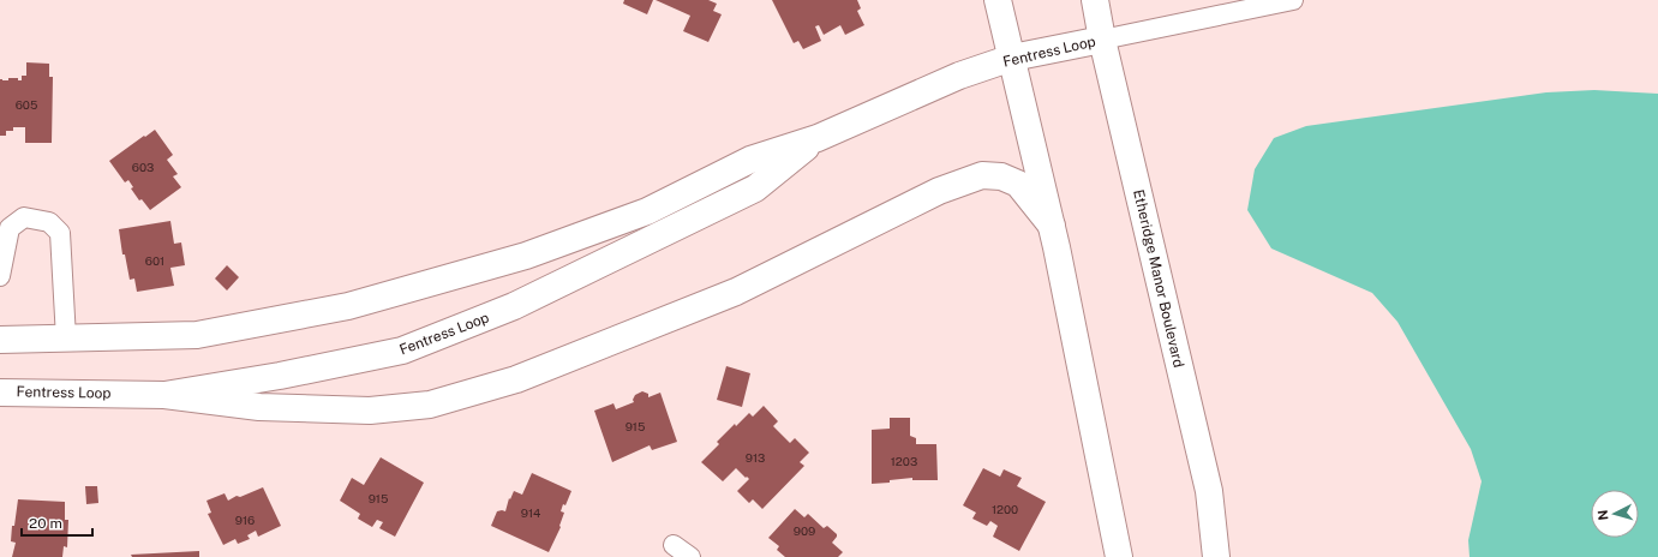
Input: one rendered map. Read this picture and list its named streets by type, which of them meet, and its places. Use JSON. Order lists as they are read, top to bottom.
{
  "streets": {
    "main road": ["Fentress Loop", "Etheridge Manor Boulevard"]
  },
  "crossings": [
    ["Fentress Loop", "Etheridge Manor Boulevard"]
  ],
  "house_numbers": [
    "605",
    "603",
    "601",
    "915",
    "913",
    "1203",
    "915",
    "1200",
    "914",
    "916",
    "909"
  ],
  "scale_bar": "20 m",
  "north": "left"
}
